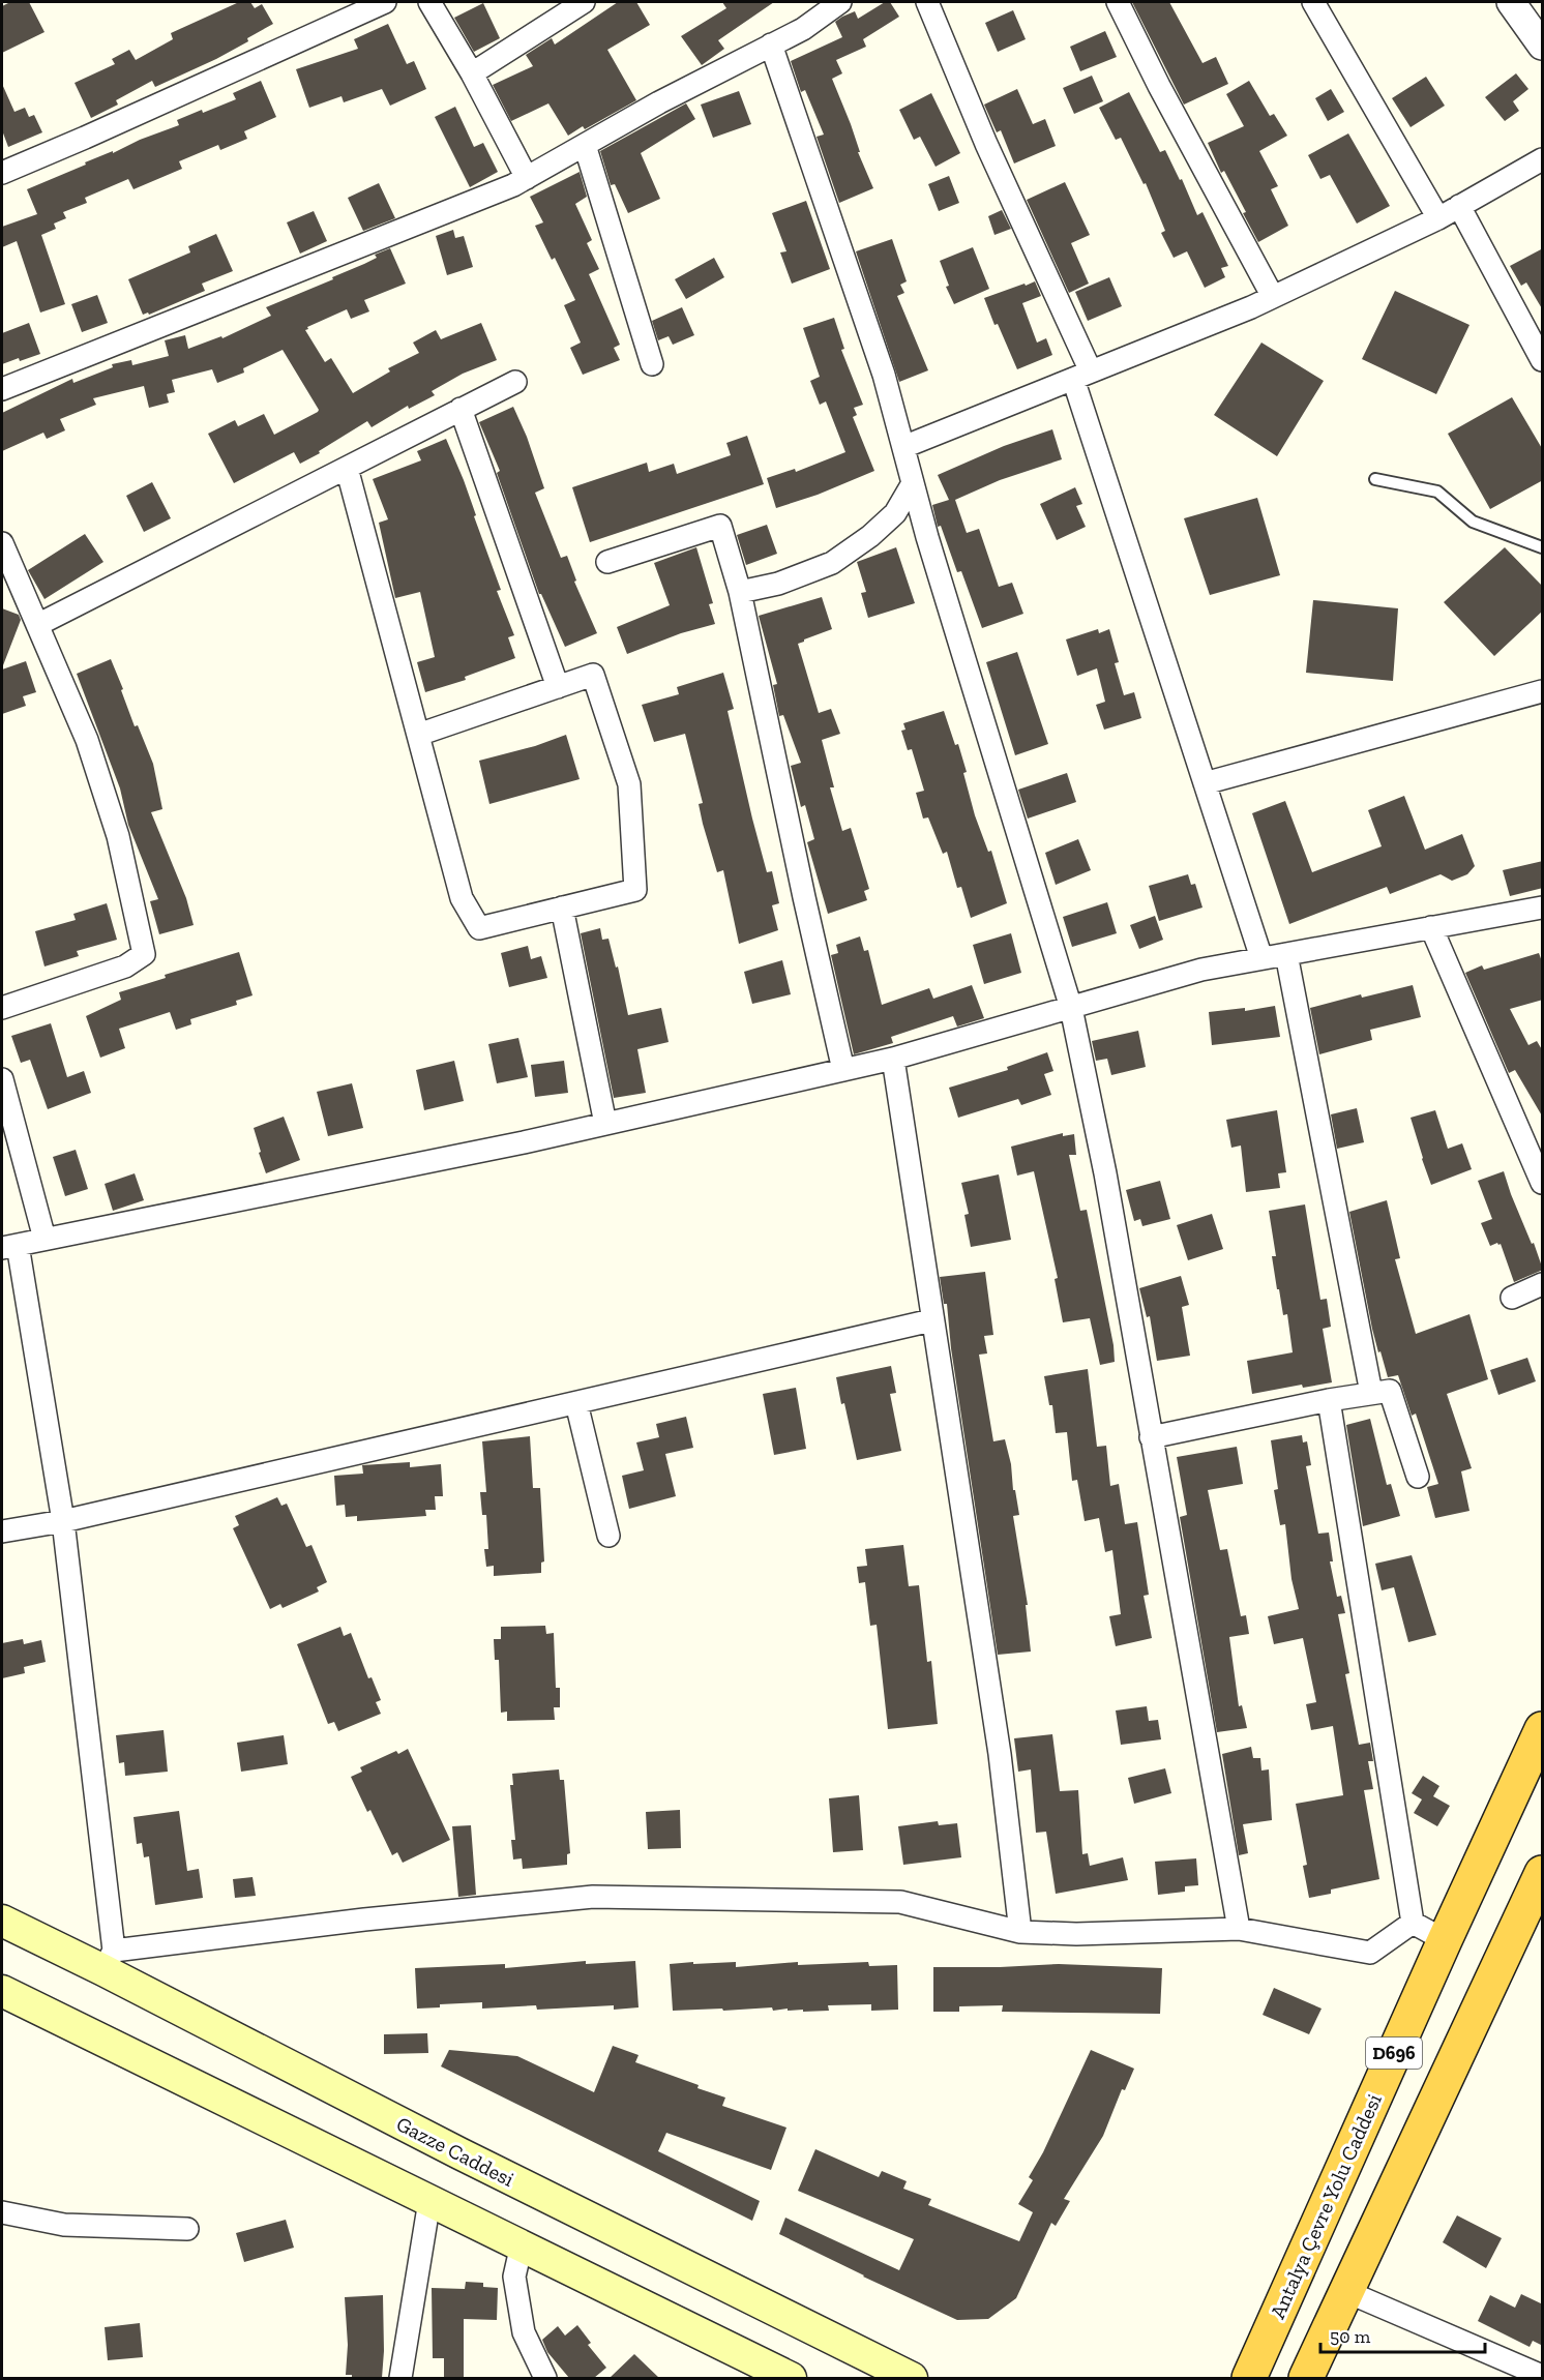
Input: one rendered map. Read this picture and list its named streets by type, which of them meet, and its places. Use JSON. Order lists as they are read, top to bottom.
{
  "streets": {
    "highway": ["D696", "Antalya Çevre Yolu Caddesi"],
    "main road": ["Gazze Caddesi"]
  },
  "scale_bar": "50 m"
}
